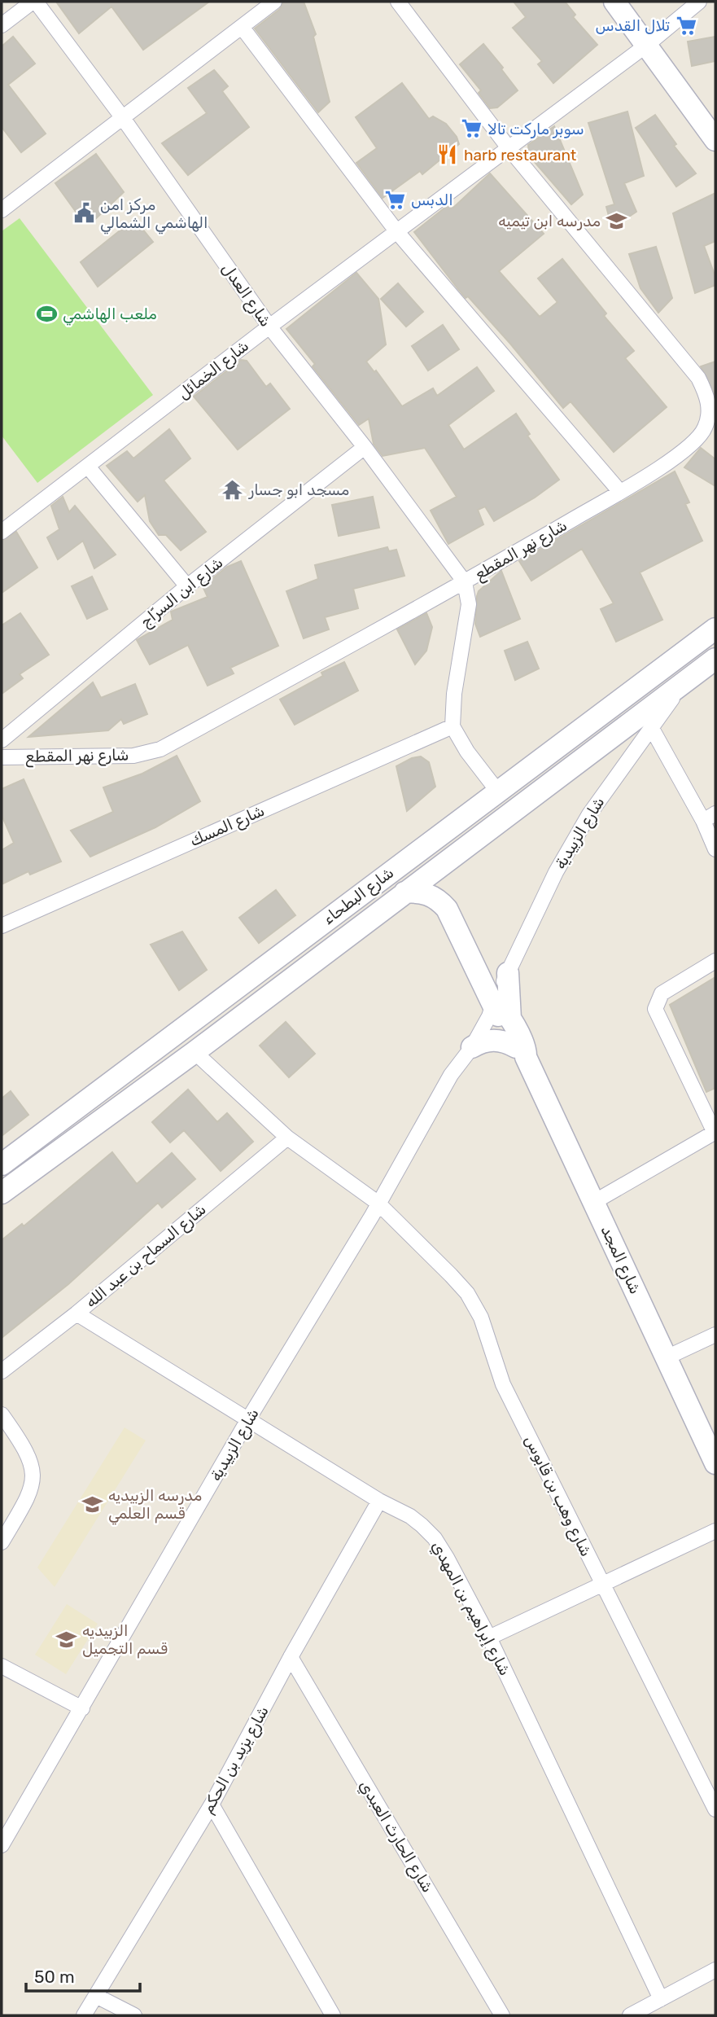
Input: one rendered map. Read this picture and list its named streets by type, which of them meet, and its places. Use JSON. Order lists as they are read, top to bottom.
{
  "streets": {
    "street": [
      "شارع العدل",
      "شارع الخمائل",
      "شارع نهر المقطع",
      "شارع ابن السرّاج",
      "شارع المسك",
      "شارع الزبيدية",
      "شارع البطحاء",
      "شارع السماح بن عبد الله",
      "شارع المجد",
      "شارع وهب بن قابوس",
      "شارع إبراهيم بن المهدي",
      "شارع يزيد بن الحكم",
      "شارع الحارث العبدي"
    ]
  },
  "crossings": [
    ["شارع العدل", "شارع الخمائل"],
    ["شارع العدل", "شارع نهر المقطع"],
    ["شارع العدل", "شارع ابن السرّاج"],
    ["شارع الخمائل", "شارع نهر المقطع"],
    ["شارع الزبيدية", "شارع البطحاء"],
    ["شارع الزبيدية", "شارع المجد"],
    ["شارع الزبيدية", "شارع وهب بن قابوس"],
    ["شارع الزبيدية", "شارع إبراهيم بن المهدي"],
    ["شارع البطحاء", "شارع المجد"],
    ["شارع البطحاء", "شارع وهب بن قابوس"],
    ["شارع السماح بن عبد الله", "شارع وهب بن قابوس"],
    ["شارع السماح بن عبد الله", "شارع إبراهيم بن المهدي"],
    ["شارع إبراهيم بن المهدي", "شارع يزيد بن الحكم"],
    ["شارع يزيد بن الحكم", "شارع الحارث العبدي"]
  ],
  "places": {
    "supermarket": ["تلال القدس", "سوبر ماركت تالا", "الدبس"],
    "restaurant": ["harb restaurant"],
    "public building": ["مركز امن الهاشمي الشمالي"],
    "school or university": ["مدرسه ابن تيميه", "مدرسه الزبيديه قسم العلمي", "الزبيديه قسم التجميل"],
    "sports": ["ملعب الهاشمي"],
    "temple": ["مسجد ابو جسار"]
  },
  "scale_bar": "50 m"
}
